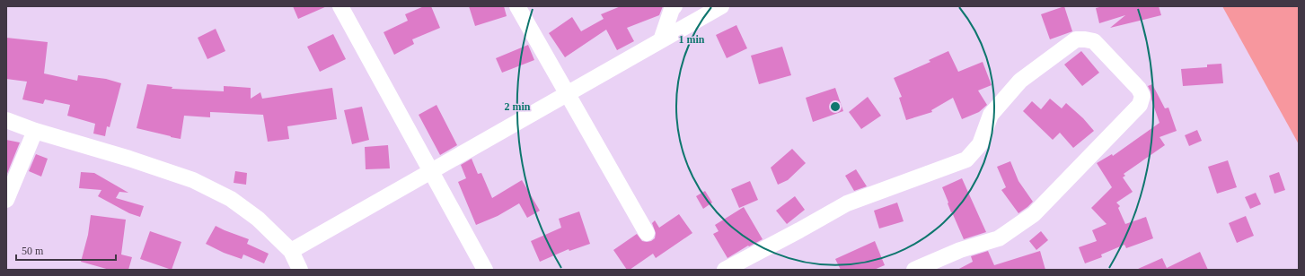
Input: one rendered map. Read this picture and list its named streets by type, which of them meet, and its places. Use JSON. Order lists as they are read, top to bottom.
{
  "scale_bar": "50 m",
  "rings": ["1 min", "2 min"]
}
